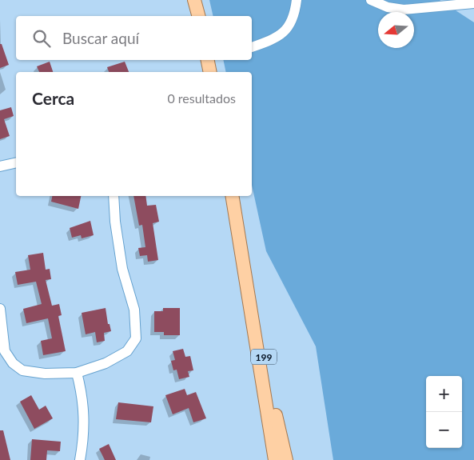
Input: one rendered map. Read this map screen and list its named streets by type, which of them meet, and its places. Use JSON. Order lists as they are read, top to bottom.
{
  "streets": {
    "main road": ["199"]
  },
  "north": "left",
  "page": {
    "search": "Buscar aquí",
    "heading": ["Cerca", "0 resultados"],
    "map_buttons": ["+", "−"]
  }
}
